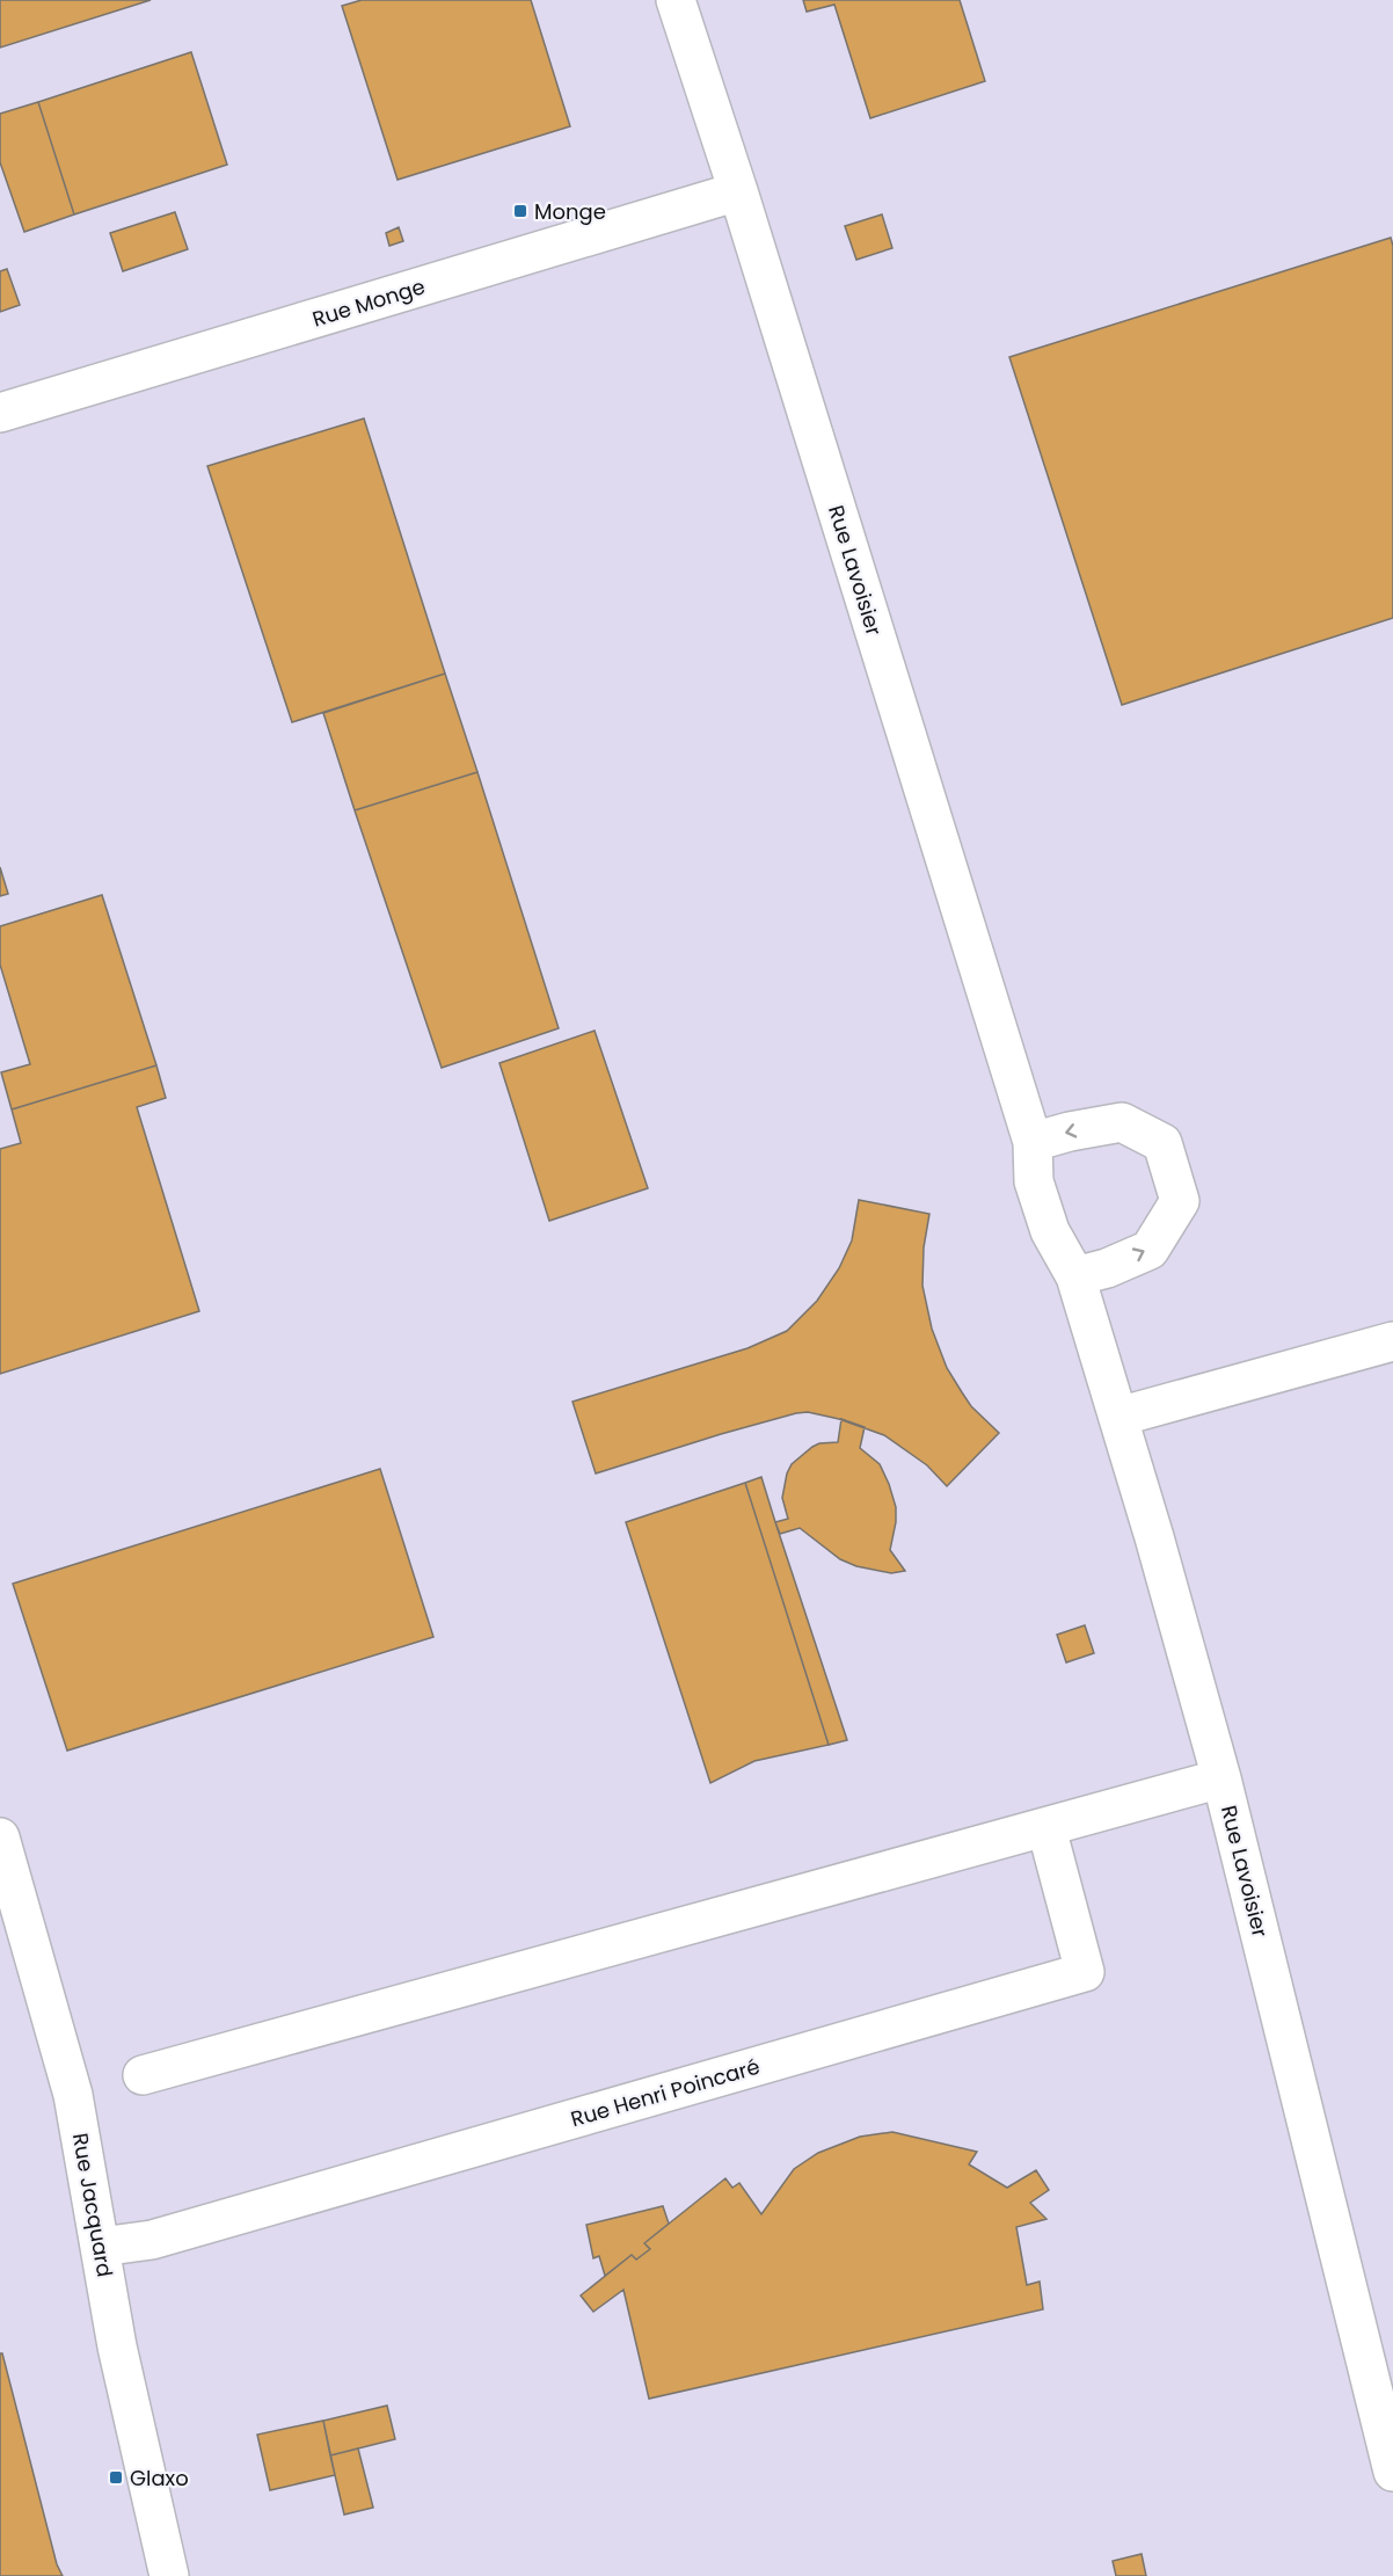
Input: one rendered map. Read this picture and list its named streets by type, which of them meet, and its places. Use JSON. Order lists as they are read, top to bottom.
{
  "streets": {
    "street": [
      "Rue Monge",
      "Rue Lavoisier",
      "Rue Henri Poincaré",
      "Rue Jacquard"
    ]
  },
  "crossings": [
    ["Rue Monge", "Rue Lavoisier"],
    ["Rue Henri Poincaré", "Rue Jacquard"]
  ],
  "places": {
    "transit": ["Monge", "Glaxo"]
  }
}
